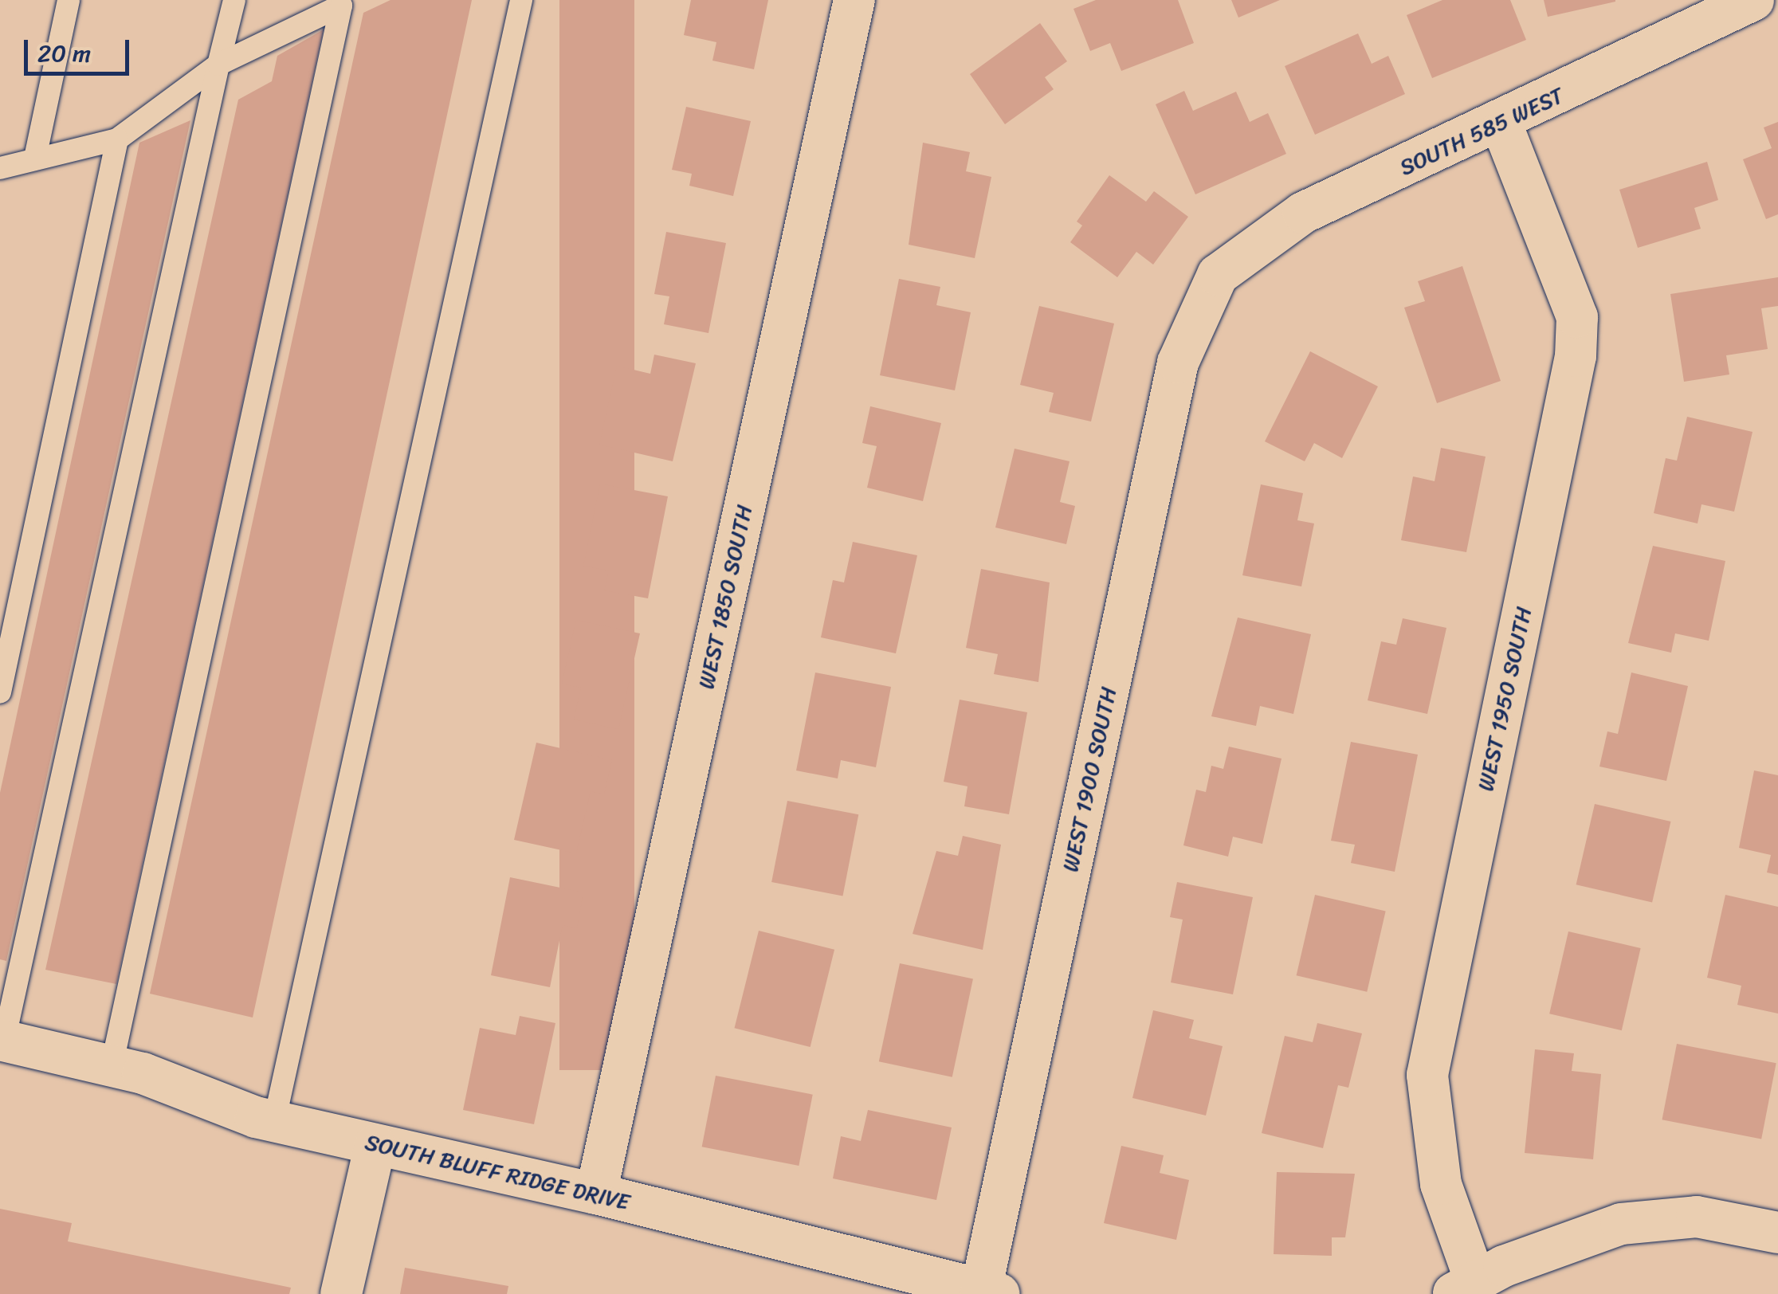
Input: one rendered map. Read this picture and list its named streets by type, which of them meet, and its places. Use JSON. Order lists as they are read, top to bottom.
{
  "streets": {
    "street": [
      "SOUTH 585 WEST",
      "WEST 1850 SOUTH",
      "WEST 1950 SOUTH",
      "WEST 1900 SOUTH",
      "SOUTH BLUFF RIDGE DRIVE"
    ]
  },
  "crossings": [
    ["SOUTH 585 WEST", "WEST 1950 SOUTH"],
    ["SOUTH 585 WEST", "WEST 1900 SOUTH"],
    ["WEST 1850 SOUTH", "SOUTH BLUFF RIDGE DRIVE"],
    ["WEST 1900 SOUTH", "SOUTH BLUFF RIDGE DRIVE"]
  ],
  "scale_bar": "20 m"
}
